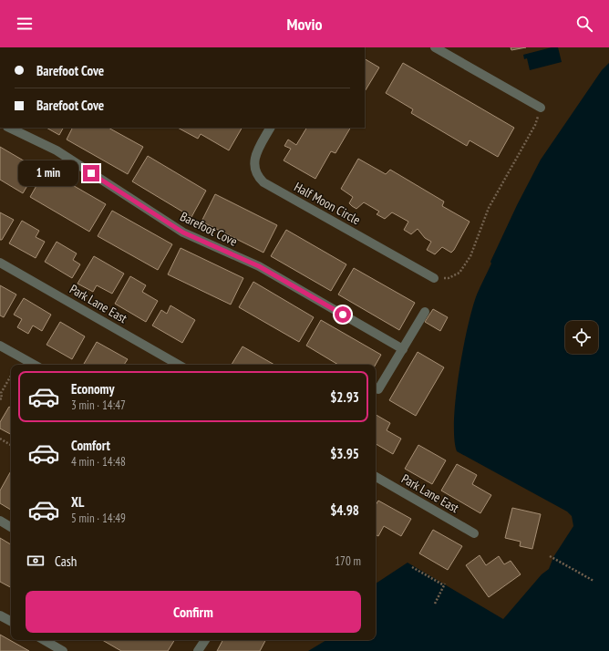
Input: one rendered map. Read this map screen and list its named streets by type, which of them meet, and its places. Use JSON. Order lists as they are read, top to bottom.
{
  "streets": {
    "street": ["Half Moon Circle", "Barefoot Cove", "Park Lane East"]
  },
  "page": {
    "header": "Movio",
    "banner": ["Barefoot Cove", "Barefoot Cove"],
    "bubble": "1 min",
    "list": [
      {
        "name": "Economy",
        "note": "3 min · 14:47",
        "value": "$2.93"
      },
      {
        "name": "Comfort",
        "note": "4 min · 14:48",
        "value": "$3.95"
      },
      {
        "name": "XL",
        "note": "5 min · 14:49",
        "value": "$4.98"
      }
    ],
    "pay": ["Cash", "170 m"],
    "buttons": "Confirm"
  }
}
